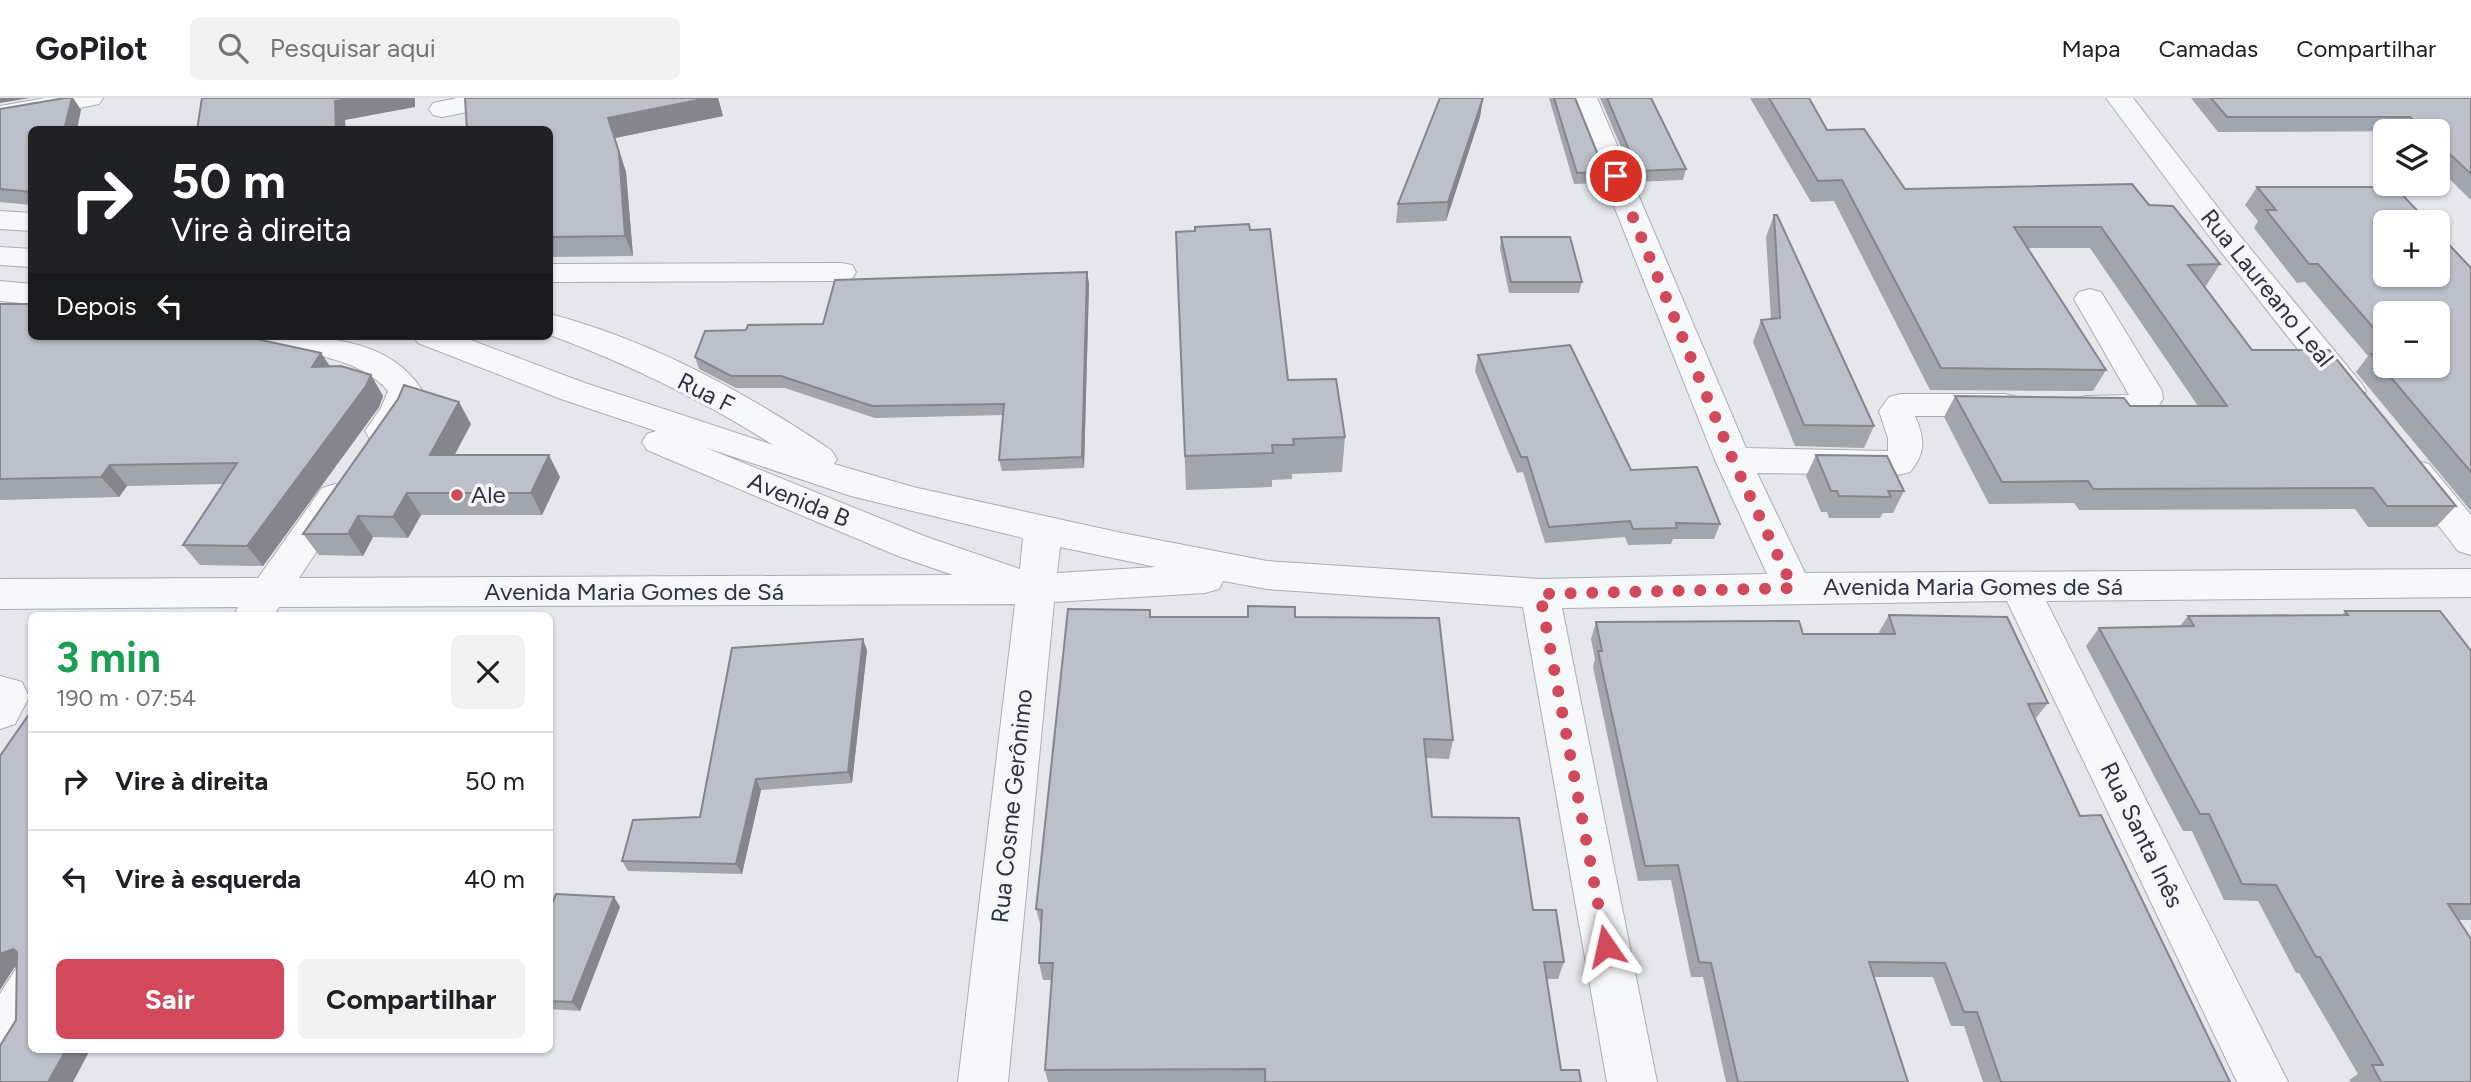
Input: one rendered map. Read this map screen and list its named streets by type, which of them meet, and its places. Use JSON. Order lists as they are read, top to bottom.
{
  "streets": {
    "street": [
      "Rua Laureano Leal",
      "Rua F",
      "Avenida B",
      "Avenida Maria Gomes de Sá",
      "Rua Cosme Gerônimo",
      "Rua Santa Inês"
    ]
  },
  "crossings": [
    ["Rua F", "Avenida B"],
    ["Avenida B", "Avenida Maria Gomes de Sá"],
    ["Avenida B", "Rua Cosme Gerônimo"],
    ["Avenida Maria Gomes de Sá", "Rua Cosme Gerônimo"],
    ["Avenida Maria Gomes de Sá", "Rua Santa Inês"]
  ],
  "places": ["Ale"],
  "page": {
    "header": "GoPilot",
    "search": "Pesquisar aqui",
    "nav": ["Mapa", "Camadas", "Compartilhar"],
    "map_buttons": ["+", "−"],
    "turn": ["50 m", "Vire à direita"],
    "then": "Depois",
    "heading": ["3 min", "190 m · 07:54"],
    "list": [
      {
        "name": "Vire à direita",
        "value": "50 m"
      },
      {
        "name": "Vire à esquerda",
        "value": "40 m"
      }
    ],
    "buttons": ["Sair", "Compartilhar"]
  }
}
